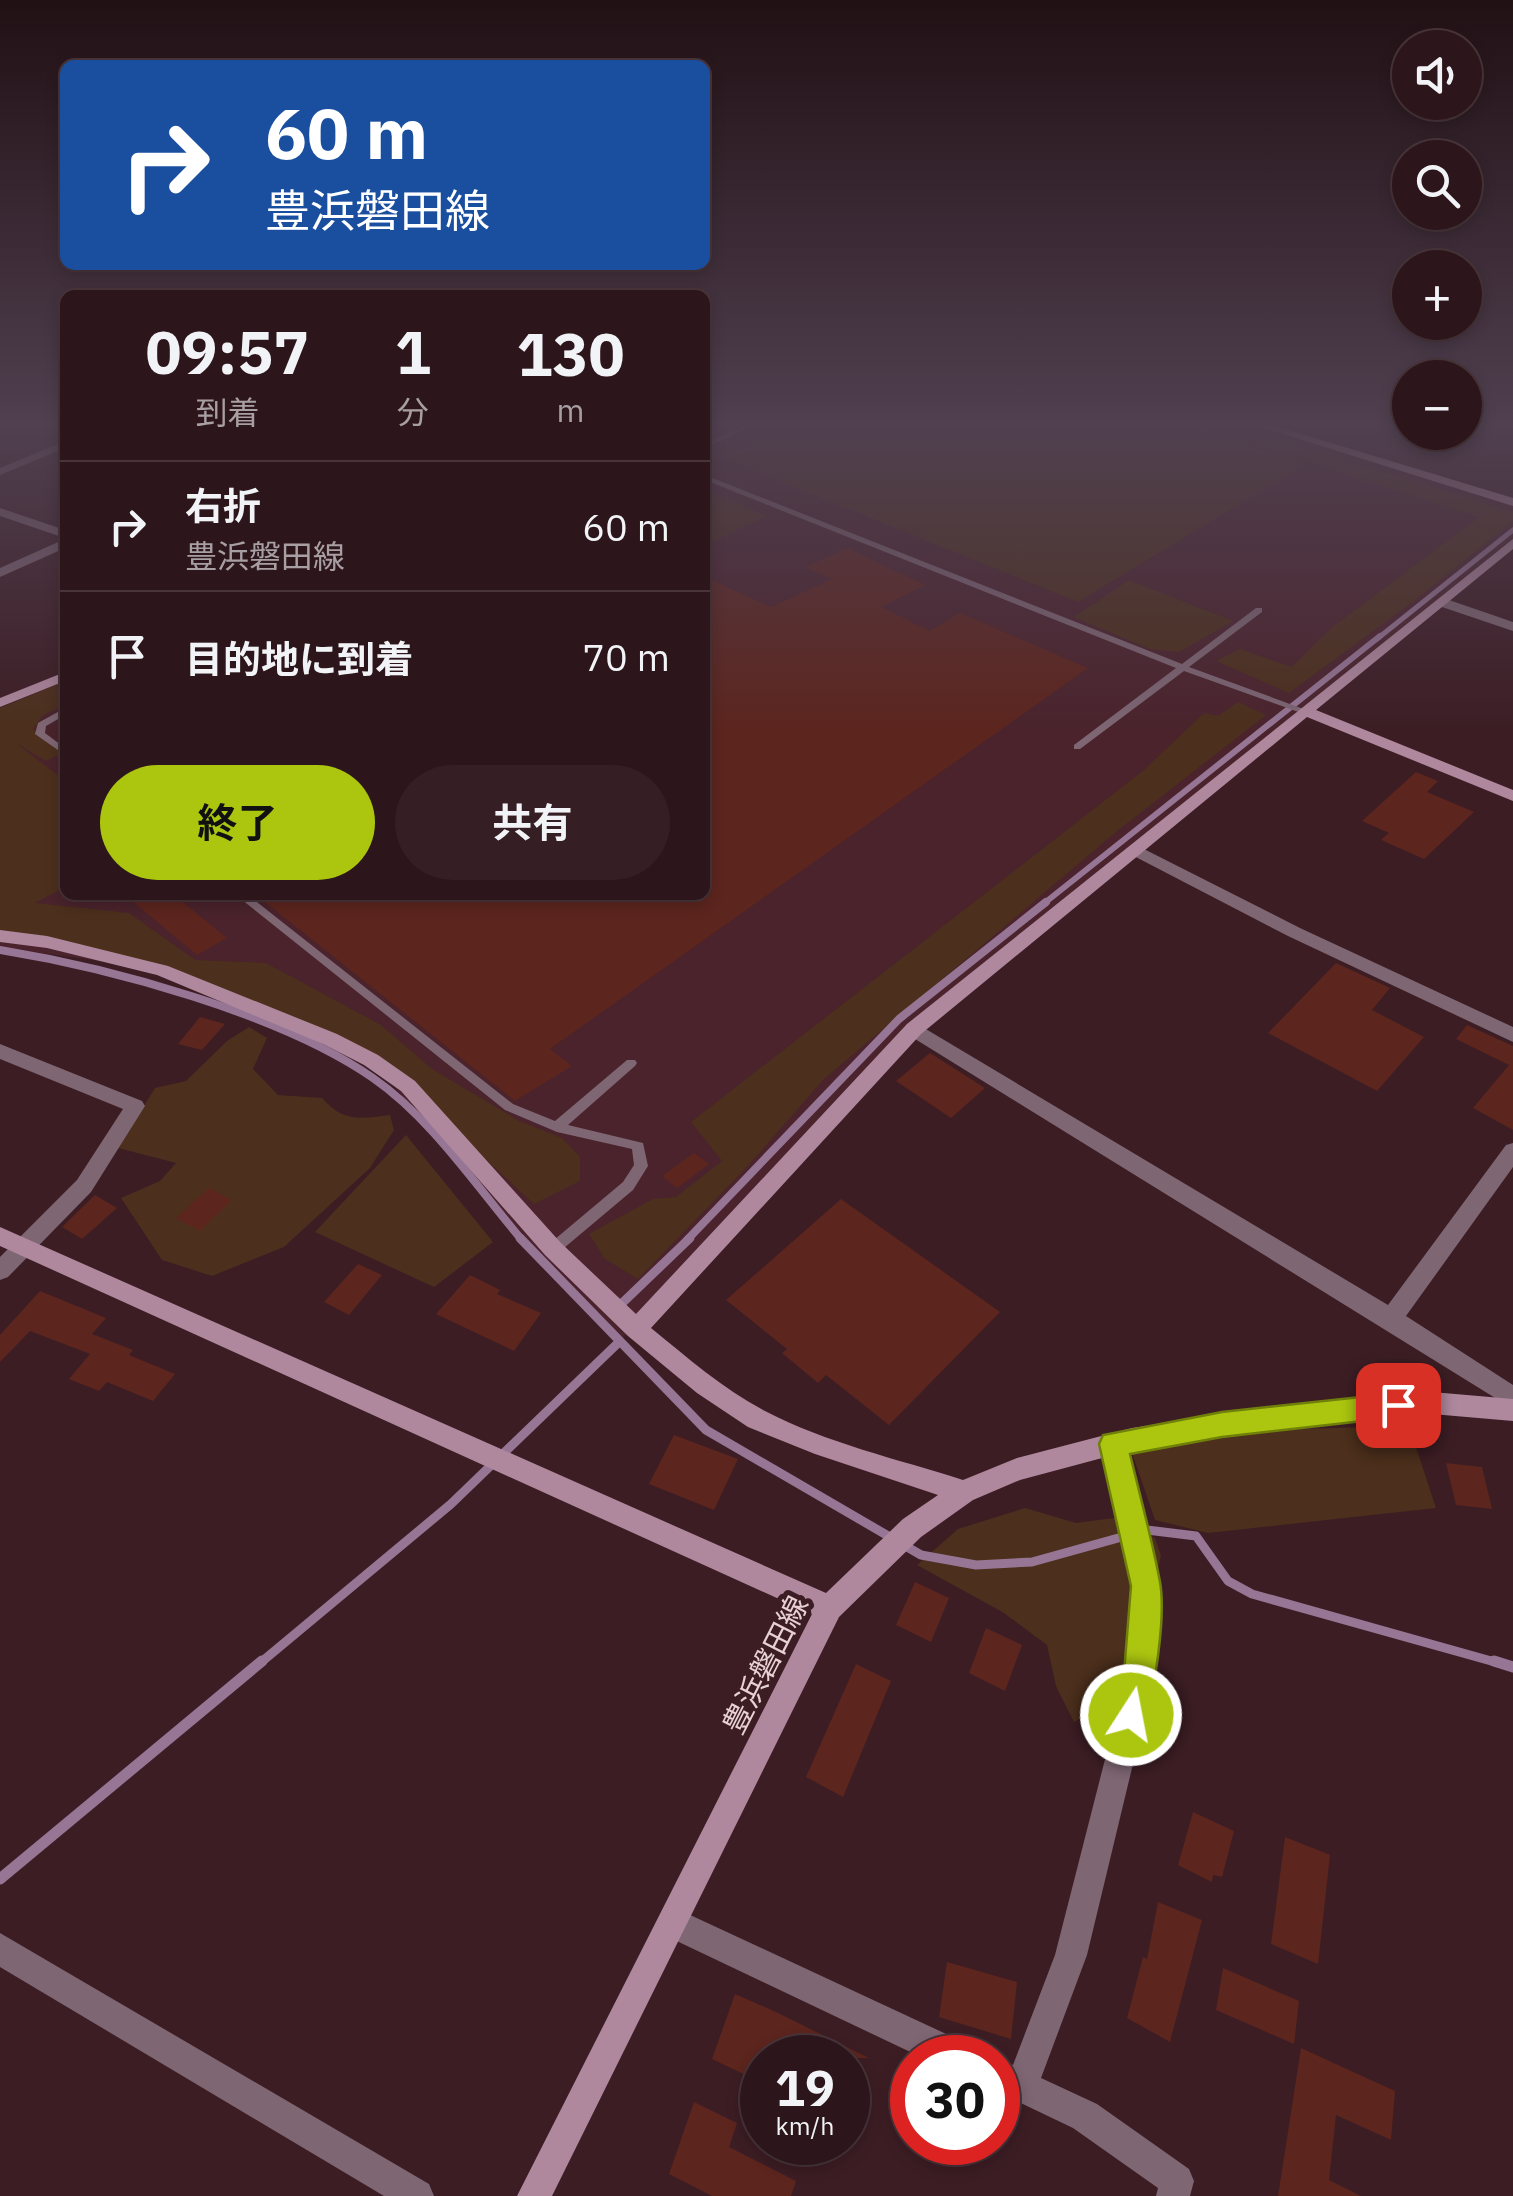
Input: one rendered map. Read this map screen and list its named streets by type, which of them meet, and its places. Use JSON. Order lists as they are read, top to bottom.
{
  "streets": {
    "street": ["豊浜磐田線"]
  },
  "page": {
    "map_buttons": ["+", "−"],
    "turn": ["60 m", "豊浜磐田線"],
    "eta": [
      "09:57",
      "到着",
      "1",
      "分",
      "130",
      "m"
    ],
    "list": [
      {
        "name": "右折",
        "note": "豊浜磐田線",
        "value": "60 m"
      },
      {
        "name": "目的地に到着",
        "value": "70 m"
      }
    ],
    "buttons": ["終了", "共有"],
    "speed": "19 km/h",
    "limit": "30"
  }
}
